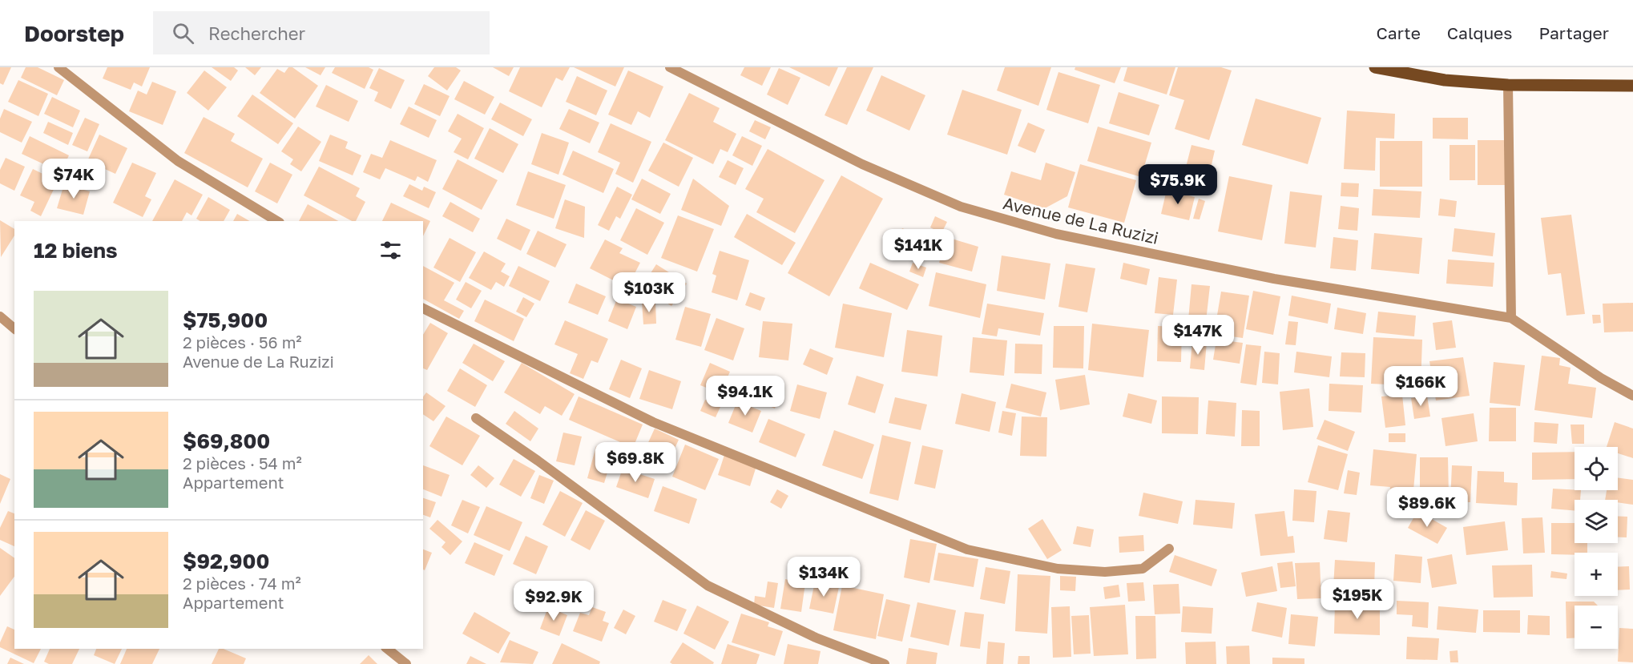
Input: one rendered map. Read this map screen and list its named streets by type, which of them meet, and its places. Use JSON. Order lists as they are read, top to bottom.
{
  "streets": {
    "street": ["Avenue de La Ruzizi"]
  },
  "page": {
    "header": "Doorstep",
    "search": "Rechercher",
    "nav": ["Carte", "Calques", "Partager"],
    "price": [
      "$74K",
      "$75.9K",
      "$141K",
      "$103K",
      "$147K",
      "$166K",
      "$94.1K",
      "$69.8K",
      "$89.6K",
      "$134K",
      "$195K",
      "$92.9K"
    ],
    "heading": "12 biens",
    "list": [
      {
        "name": "$75,900",
        "note": "2 pièces · 56 m² · Avenue de La Ruzizi"
      },
      {
        "name": "$69,800",
        "note": "2 pièces · 54 m² · Appartement"
      },
      {
        "name": "$92,900",
        "note": "2 pièces · 74 m² · Appartement"
      }
    ],
    "map_buttons": ["+", "−"]
  }
}
